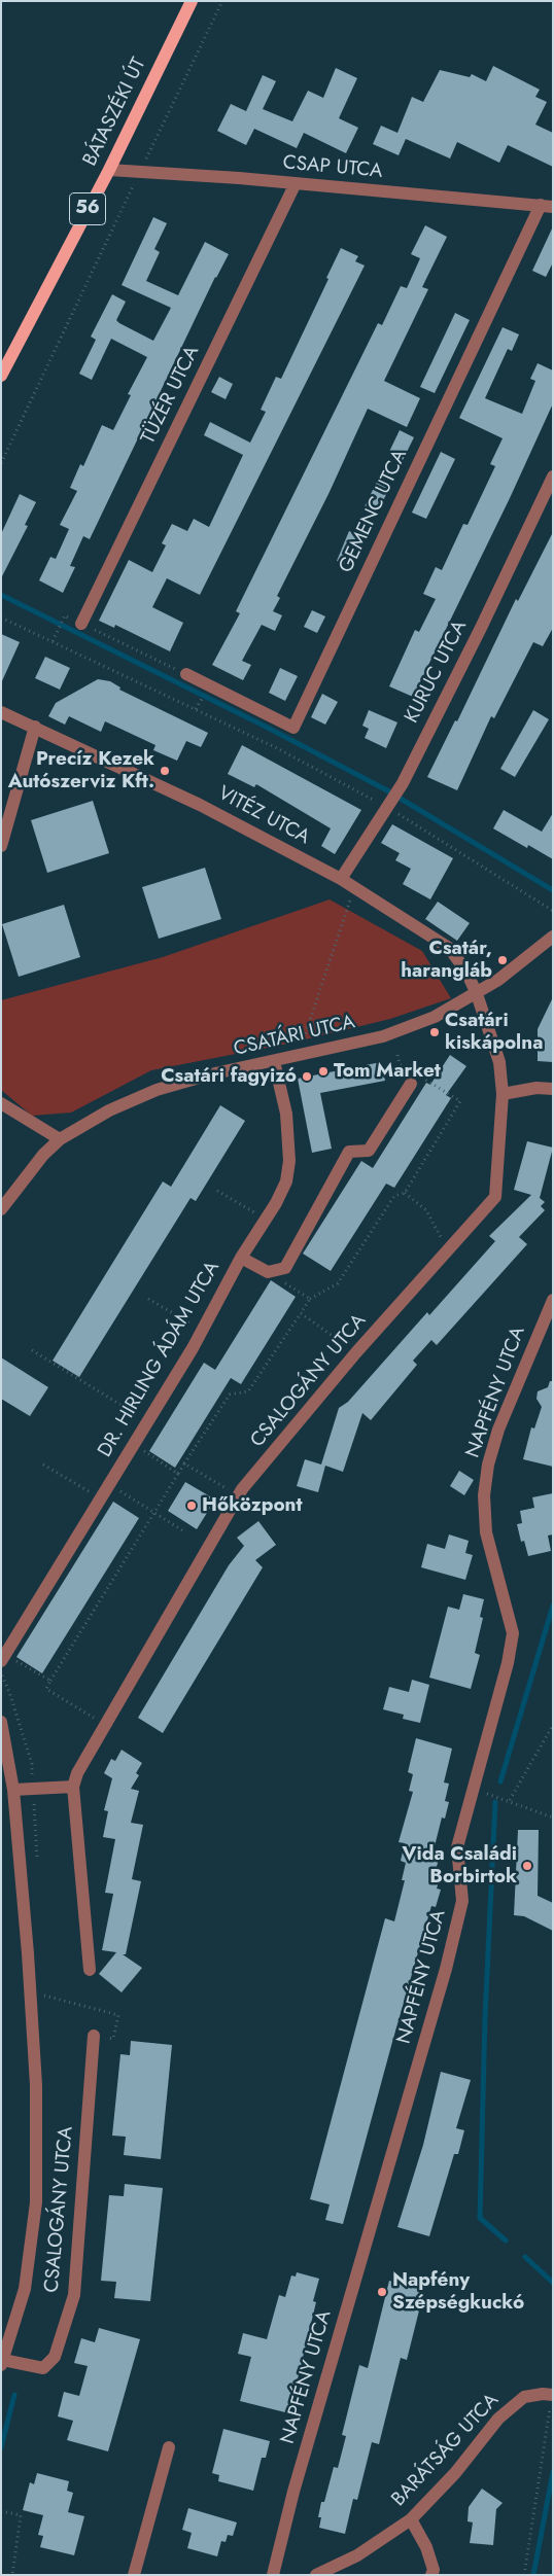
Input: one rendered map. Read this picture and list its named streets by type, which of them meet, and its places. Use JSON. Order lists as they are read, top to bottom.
{
  "streets": {
    "main road": ["BÁTASZÉKI ÚT", "56"],
    "street": [
      "CSAP UTCA",
      "TÜZÉR UTCA",
      "GEMENC UTCA",
      "KURUC UTCA",
      "VITÉZ UTCA",
      "CSATÁRI UTCA",
      "DR. HIRLING ÁDÁM UTCA",
      "CSALOGÁNY UTCA",
      "NAPFÉNY UTCA",
      "BARÁTSÁG UTCA"
    ]
  },
  "crossings": [
    ["BÁTASZÉKI ÚT", "CSAP UTCA"],
    ["CSAP UTCA", "TÜZÉR UTCA"],
    ["CSAP UTCA", "GEMENC UTCA"],
    ["KURUC UTCA", "VITÉZ UTCA"],
    ["VITÉZ UTCA", "CSATÁRI UTCA"],
    ["VITÉZ UTCA", "CSALOGÁNY UTCA"],
    ["CSATÁRI UTCA", "DR. HIRLING ÁDÁM UTCA"],
    ["CSATÁRI UTCA", "CSALOGÁNY UTCA"]
  ],
  "places": [
    "Precíz Kezek Autószerviz Kft.",
    "Csatár, harangláb",
    "Csatári kiskápolna",
    "Tom Market",
    "Csatári fagyizó",
    "Hőközpont",
    "Vida Családi Borbirtok",
    "Napfény Szépségkuckó"
  ]
}
